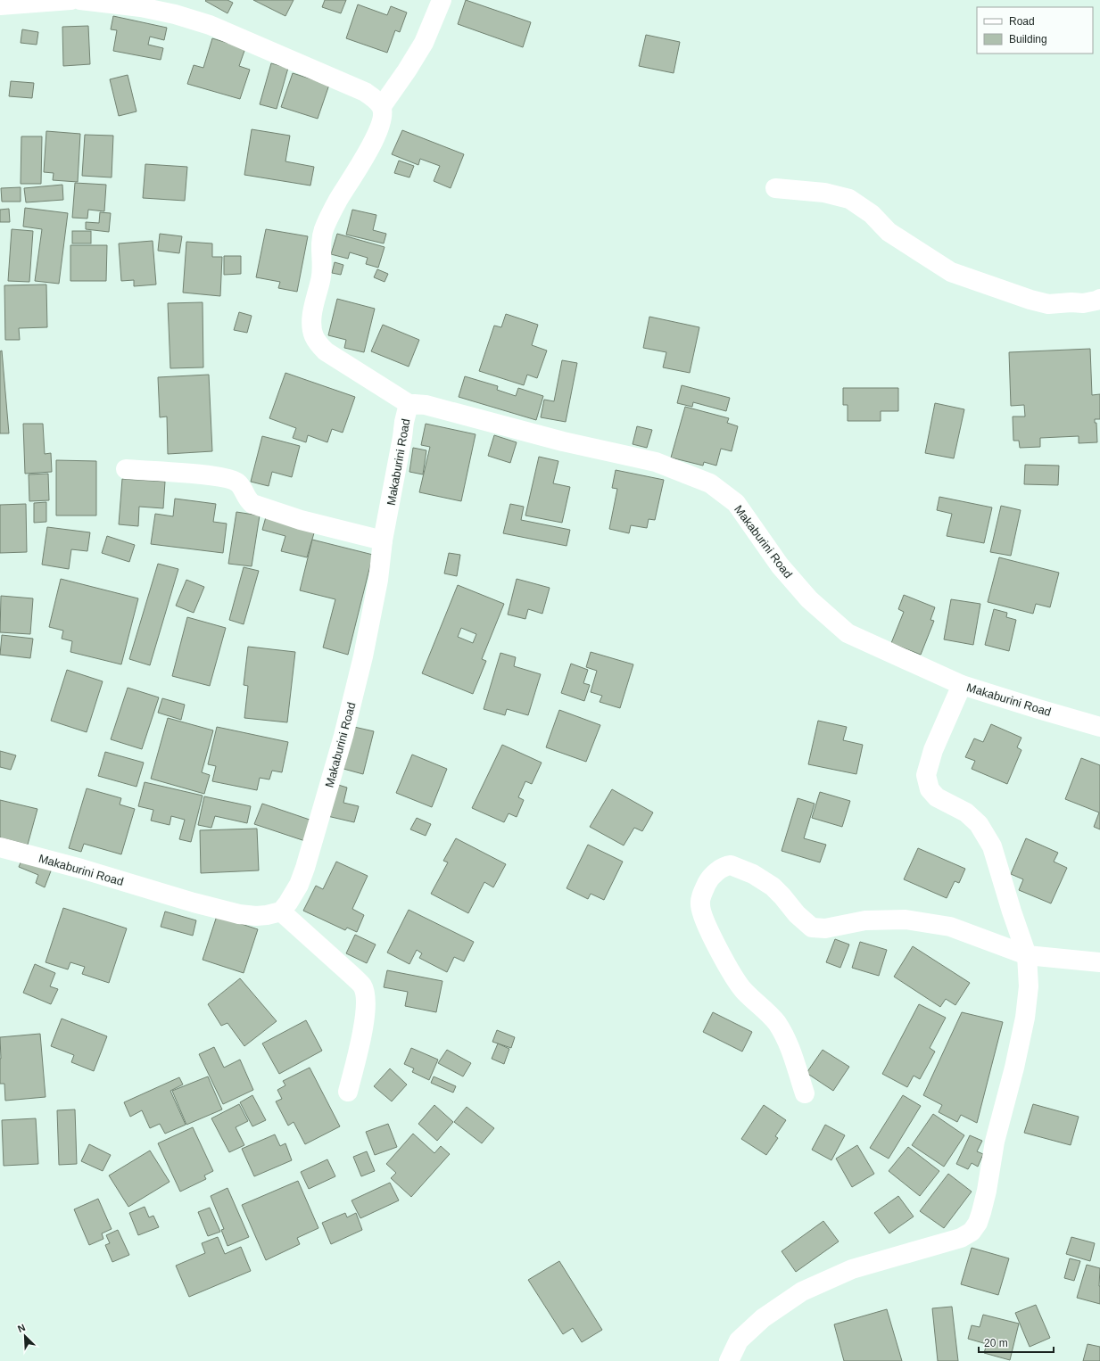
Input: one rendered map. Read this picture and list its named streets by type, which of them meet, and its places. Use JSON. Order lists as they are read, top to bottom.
{
  "streets": {
    "street": ["Makaburini Road"]
  },
  "legend": ["Road", "Building"],
  "scale_bar": "20 m",
  "north": "top left"
}
